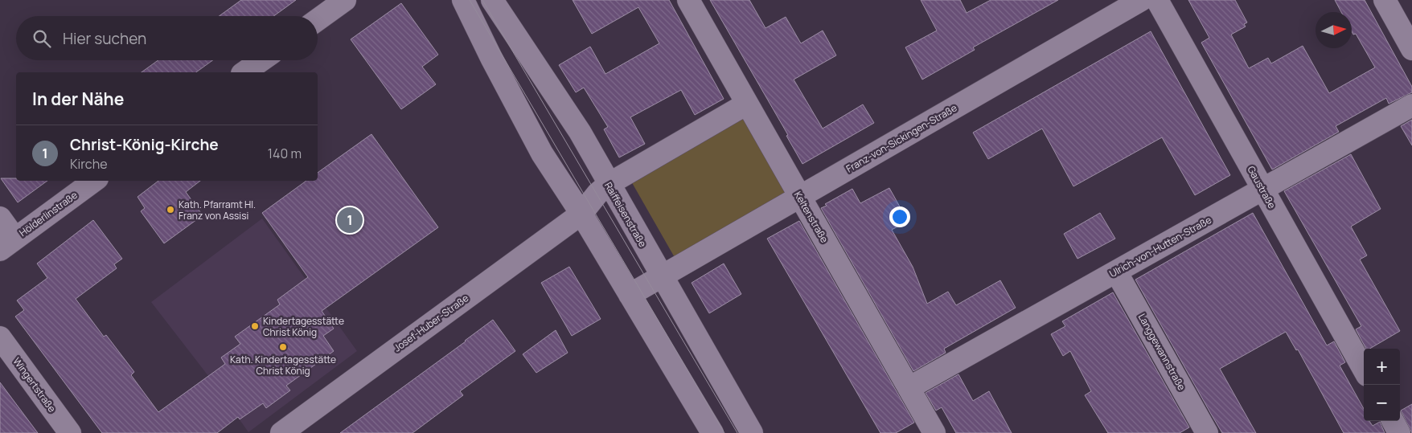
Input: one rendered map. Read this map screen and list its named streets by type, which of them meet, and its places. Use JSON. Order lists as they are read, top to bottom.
{
  "streets": {
    "street": [
      "Franz-von-Sickingen-Straße",
      "Gaustraße",
      "Hölderlinstraße",
      "Raiffeisenstraße",
      "Keltenstraße",
      "Ulrich-von-Hutten-Straße",
      "Josef-Huber-Straße",
      "Langgewannstraße",
      "Wingertstraße"
    ]
  },
  "crossings": [
    ["Franz-von-Sickingen-Straße", "Raiffeisenstraße"],
    ["Franz-von-Sickingen-Straße", "Keltenstraße"],
    ["Gaustraße", "Ulrich-von-Hutten-Straße"],
    ["Raiffeisenstraße", "Josef-Huber-Straße"],
    ["Keltenstraße", "Ulrich-von-Hutten-Straße"],
    ["Keltenstraße", "Josef-Huber-Straße"],
    ["Ulrich-von-Hutten-Straße", "Langgewannstraße"]
  ],
  "places": ["Kath. Pfarramt Hl. Franz von Assisi", "Kindertagesstätte Christ König", "Kath. Kindertagesstätte Christ König"],
  "north": "right",
  "page": {
    "search": "Hier suchen",
    "heading": "In der Nähe",
    "list": [
      {
        "mark": "1",
        "name": "Christ-König-Kirche",
        "note": "Kirche",
        "value": "140 m"
      }
    ],
    "pins": "1",
    "map_buttons": ["+", "−"]
  }
}
